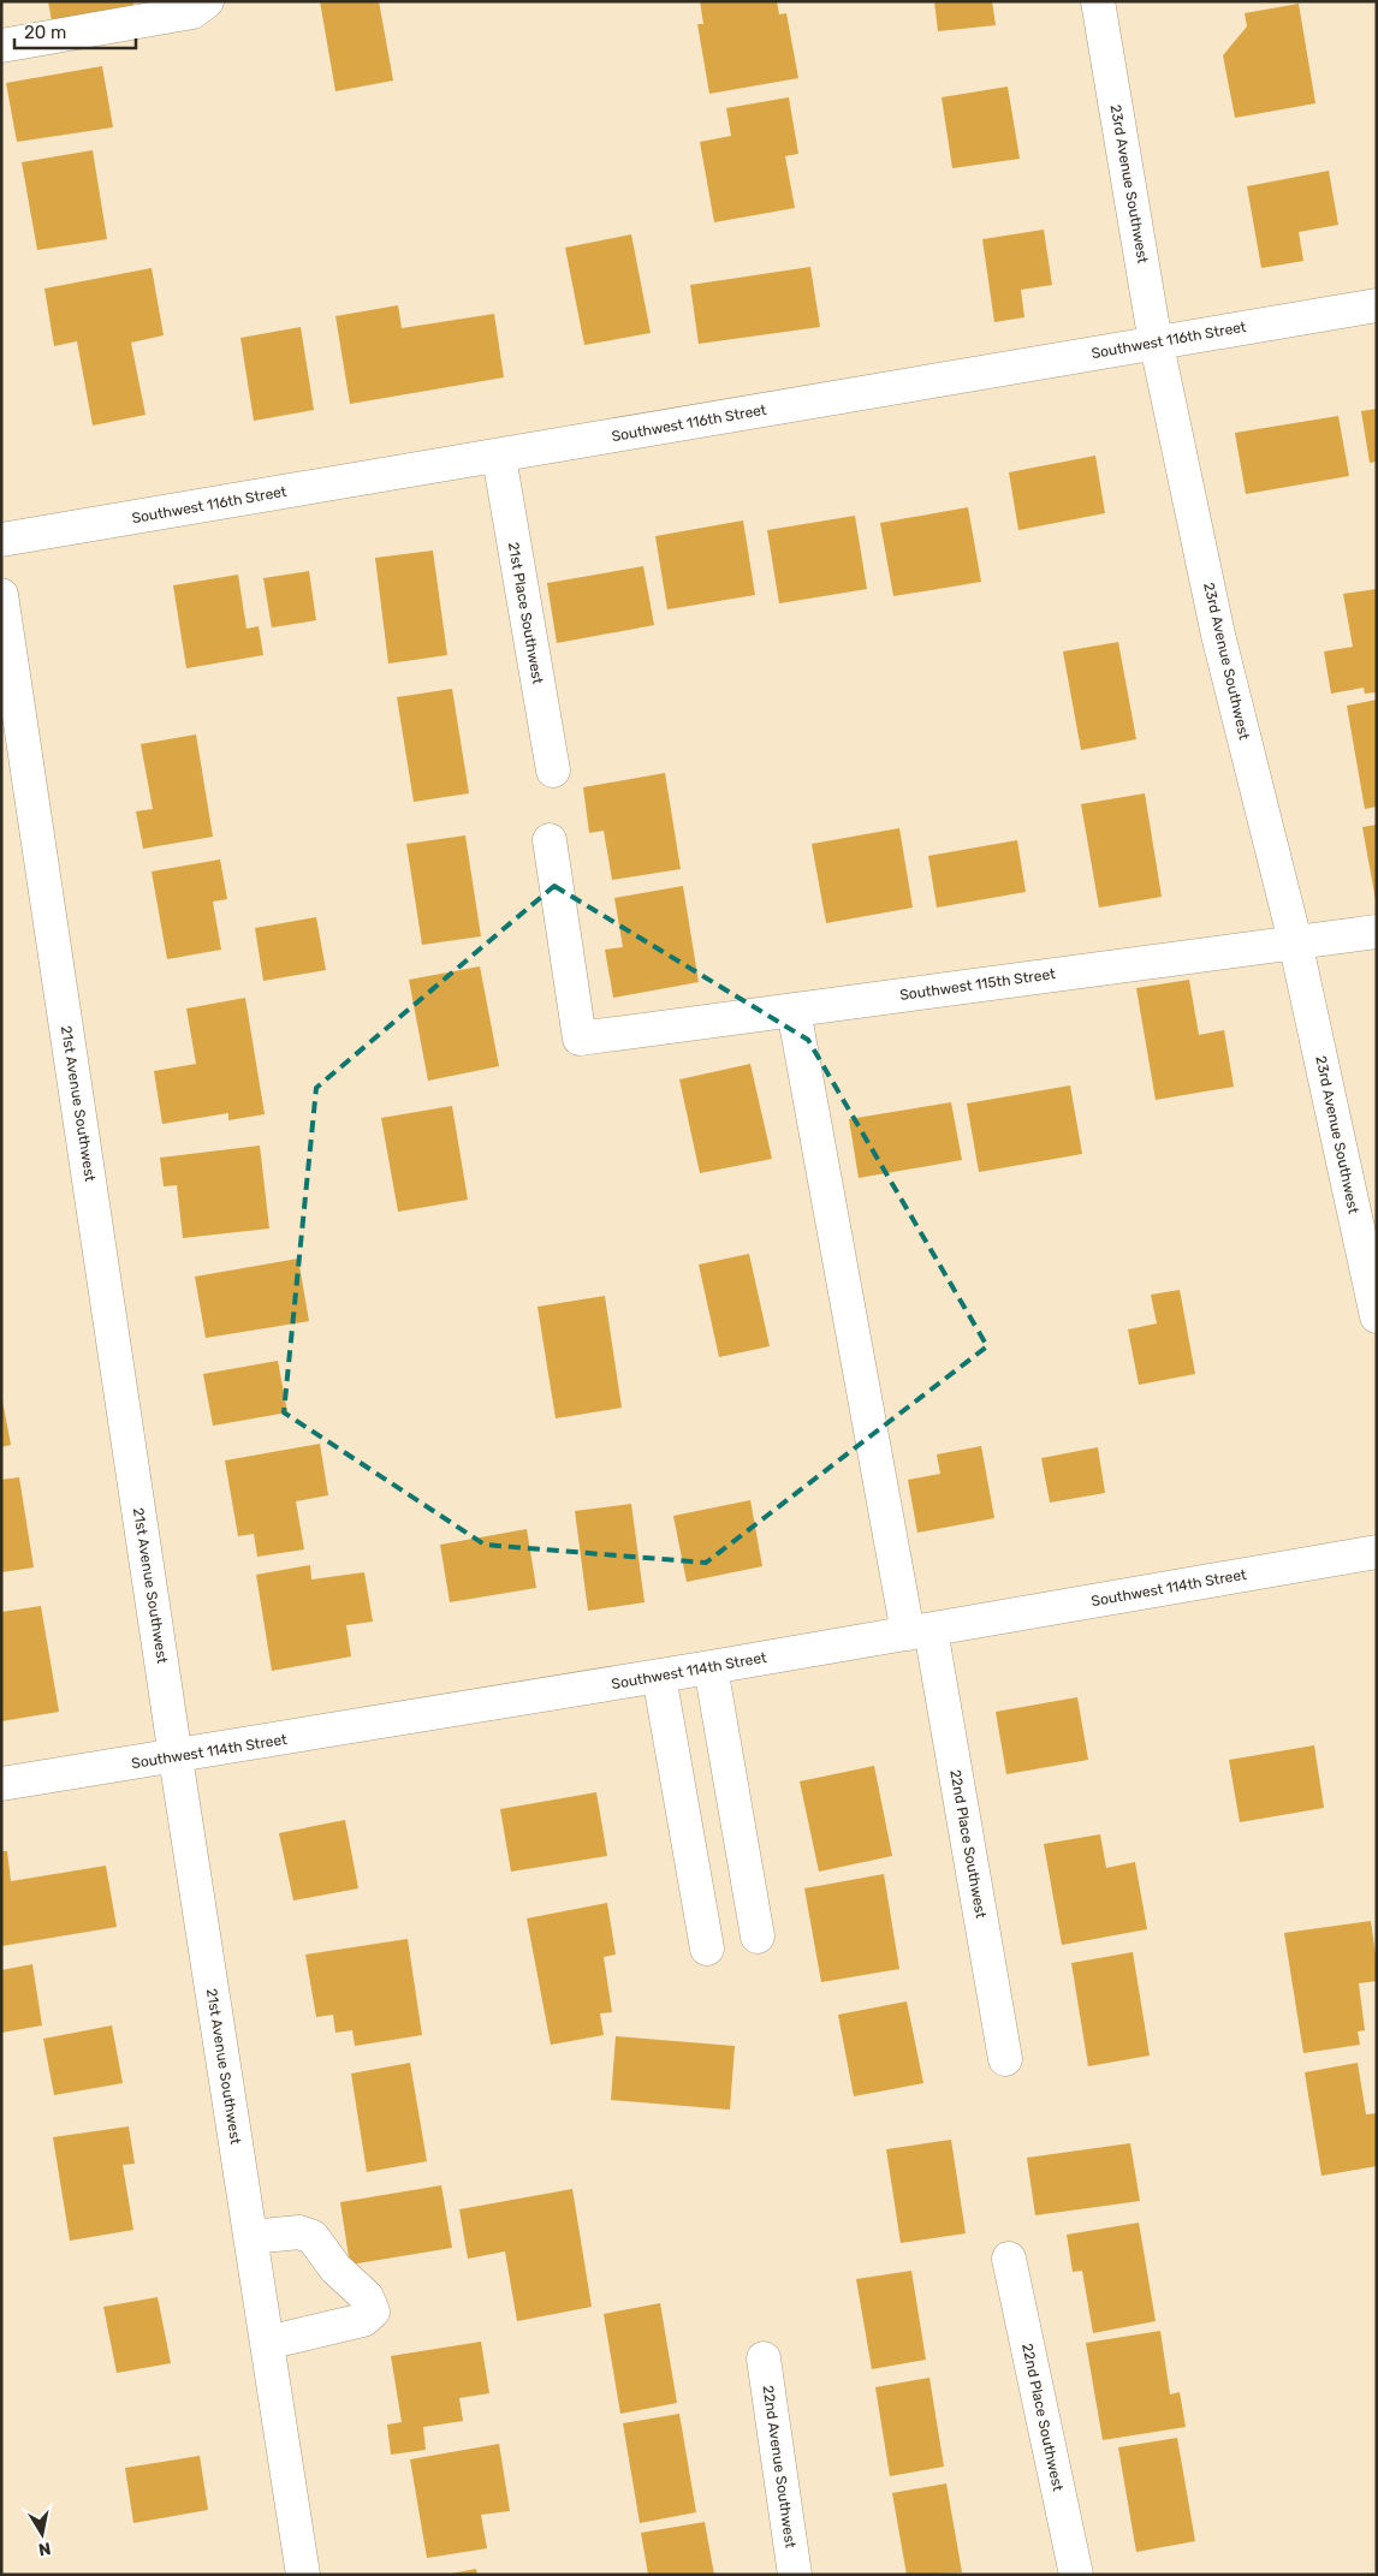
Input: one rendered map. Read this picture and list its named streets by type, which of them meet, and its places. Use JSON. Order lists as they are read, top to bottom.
{
  "streets": {
    "street": [
      "23rd Avenue Southwest",
      "Southwest 116th Street",
      "21st Place Southwest",
      "Southwest 115th Street",
      "21st Avenue Southwest",
      "Southwest 114th Street",
      "22nd Place Southwest",
      "22nd Avenue Southwest"
    ]
  },
  "crossings": [
    ["23rd Avenue Southwest", "Southwest 116th Street"],
    ["23rd Avenue Southwest", "Southwest 115th Street"],
    ["Southwest 116th Street", "21st Place Southwest"],
    ["Southwest 115th Street", "22nd Place Southwest"],
    ["21st Avenue Southwest", "Southwest 114th Street"],
    ["Southwest 114th Street", "22nd Place Southwest"]
  ],
  "scale_bar": "20 m",
  "north": "bottom"
}
